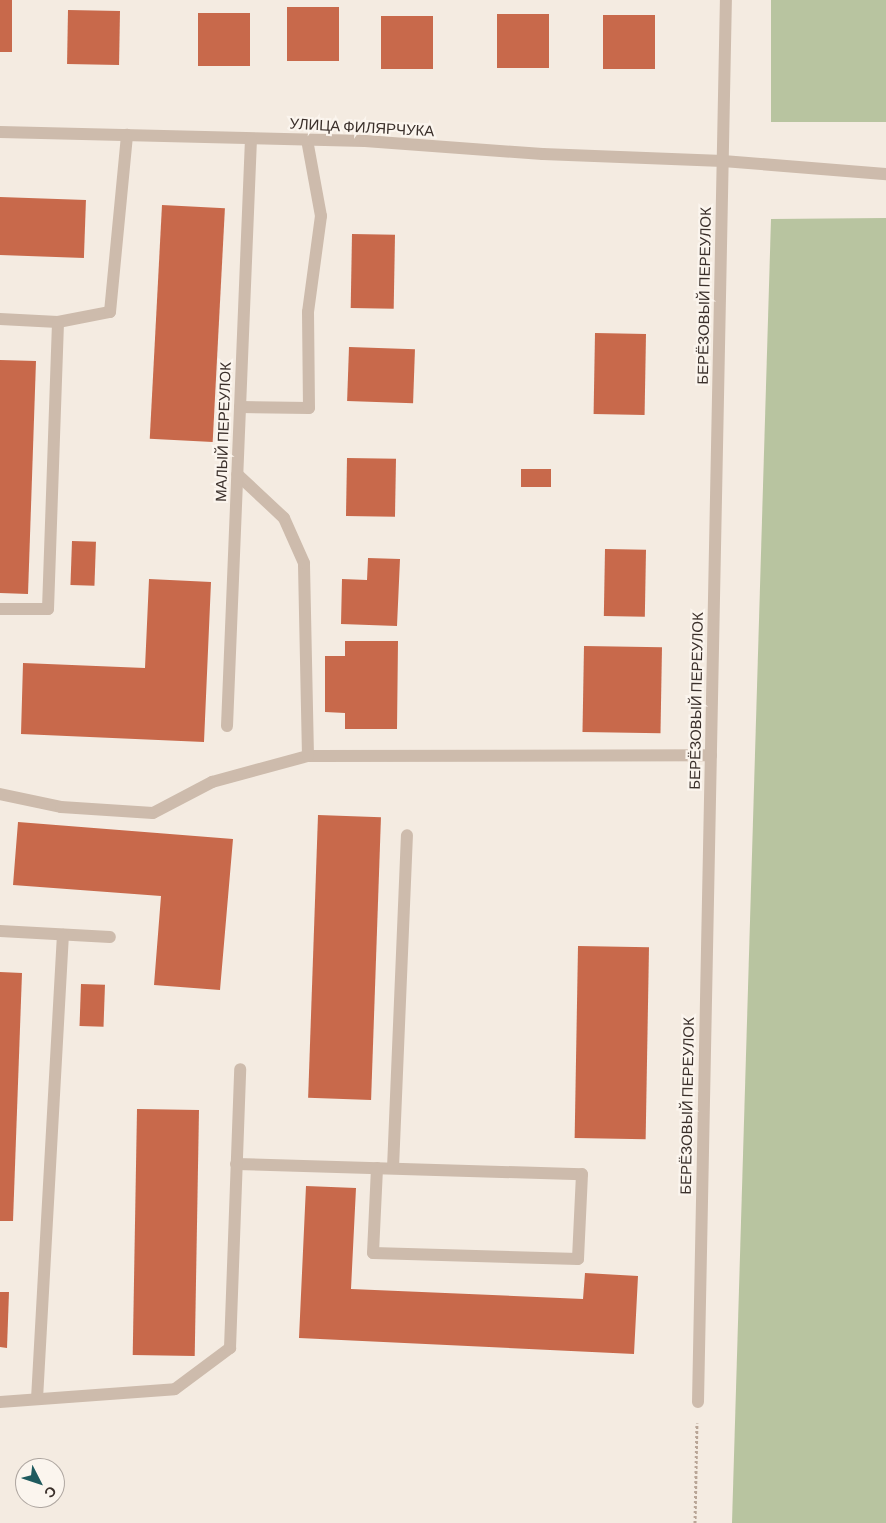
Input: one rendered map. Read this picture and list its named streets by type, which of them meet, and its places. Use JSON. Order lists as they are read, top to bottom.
{
  "streets": {
    "street": ["УЛИЦА ФИЛЯРЧУКА", "БЕРЁЗОВЫЙ ПЕРЕУЛОК", "МАЛЫЙ ПЕРЕУЛОК"]
  },
  "crossings": [
    ["УЛИЦА ФИЛЯРЧУКА", "БЕРЁЗОВЫЙ ПЕРЕУЛОК"],
    ["УЛИЦА ФИЛЯРЧУКА", "МАЛЫЙ ПЕРЕУЛОК"]
  ],
  "north": "bottom right"
}
